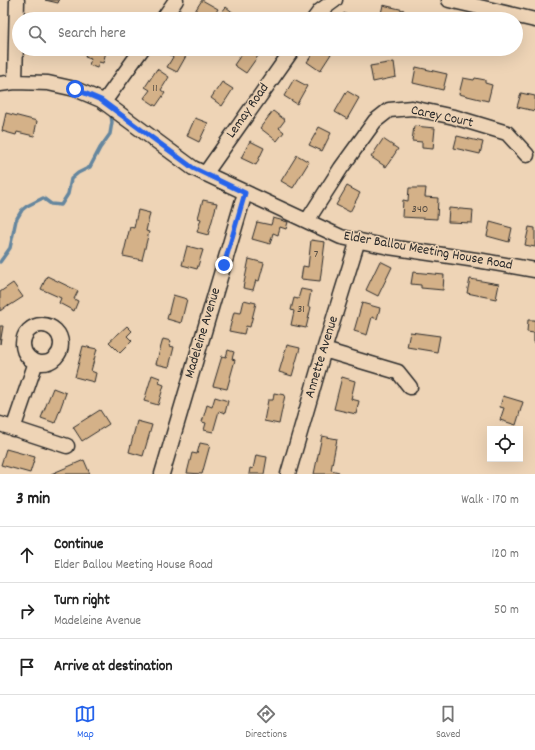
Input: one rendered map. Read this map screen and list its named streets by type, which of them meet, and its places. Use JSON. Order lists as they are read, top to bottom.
{
  "streets": {
    "street": [
      "Lemay Road",
      "Carey Court",
      "Elder Ballou Meeting House Road",
      "Madeleine Avenue",
      "Annette Avenue"
    ]
  },
  "crossings": [
    ["Lemay Road", "Elder Ballou Meeting House Road"],
    ["Carey Court", "Elder Ballou Meeting House Road"],
    ["Elder Ballou Meeting House Road", "Madeleine Avenue"],
    ["Elder Ballou Meeting House Road", "Annette Avenue"]
  ],
  "house_numbers": [
    "11",
    "340",
    "7",
    "31"
  ],
  "page": {
    "search": "Search here",
    "heading": ["3 min", "Walk · 170 m"],
    "list": [
      ["Continue", "Elder Ballou Meeting House Road", "120 m"],
      ["Turn right", "Madeleine Avenue", "50 m"],
      "Arrive at destination"
    ],
    "nav": ["Map", "Directions", "Saved"]
  }
}
